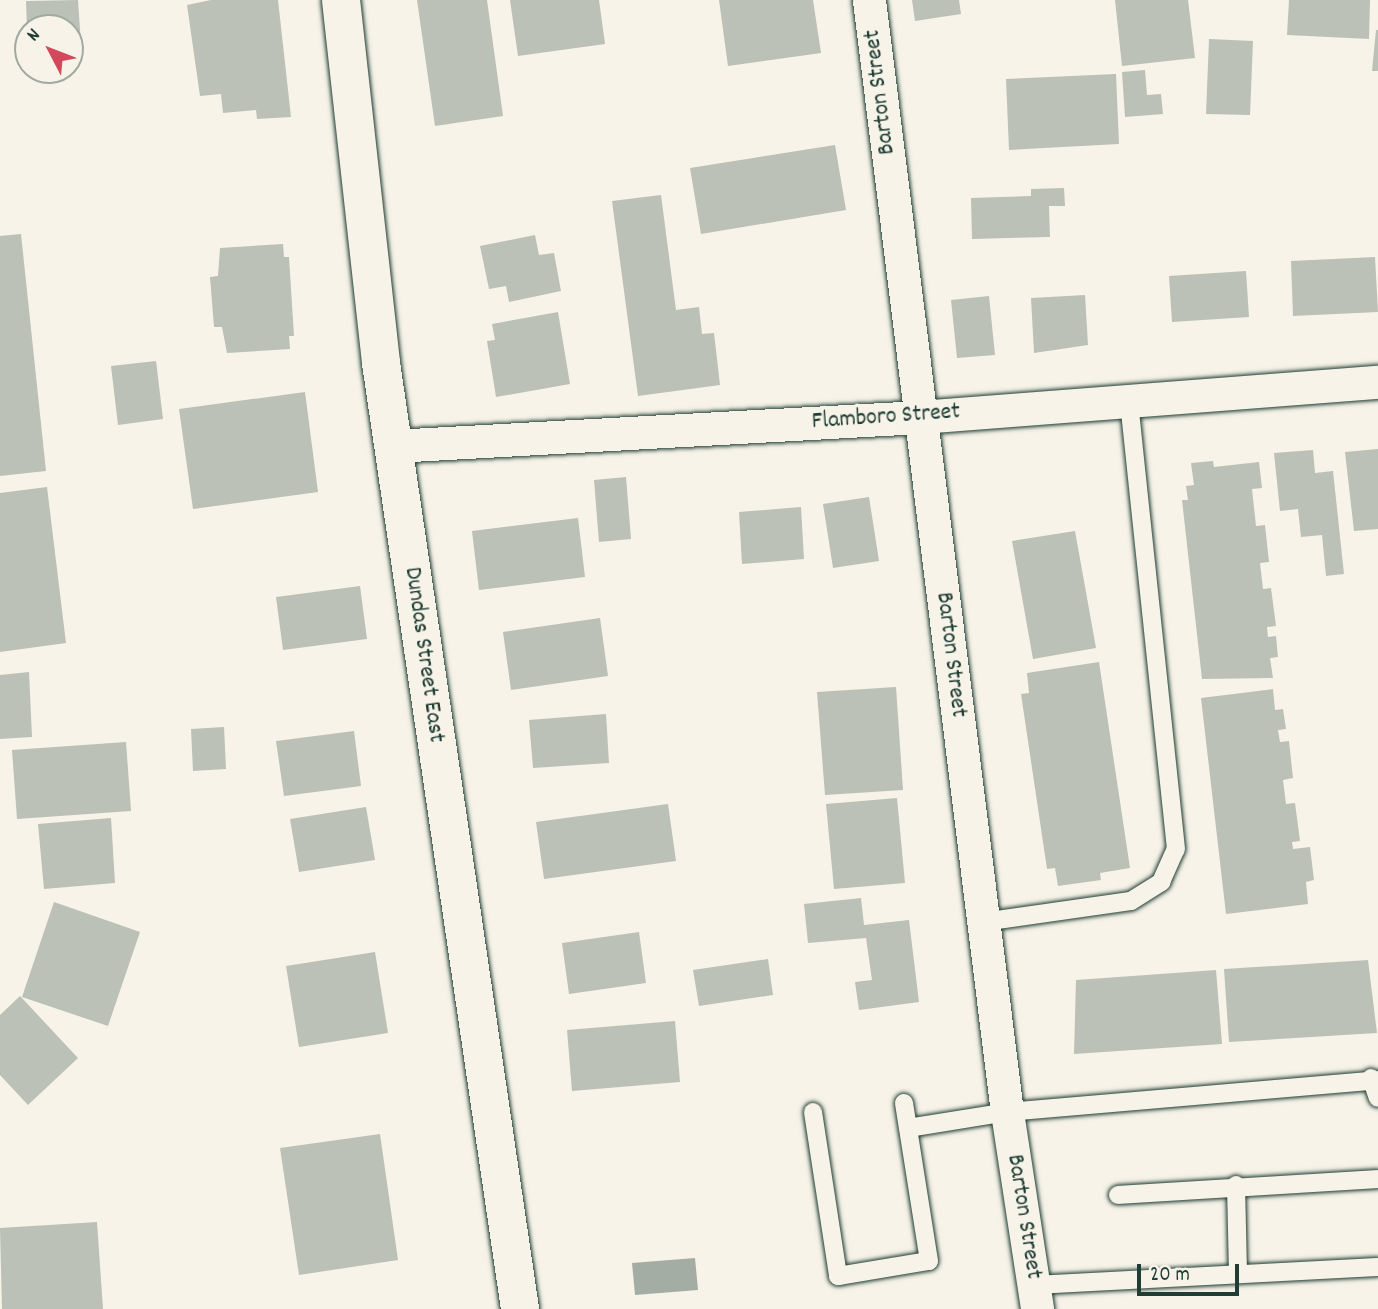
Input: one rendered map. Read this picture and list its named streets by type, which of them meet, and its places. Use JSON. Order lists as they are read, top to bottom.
{
  "streets": {
    "main road": ["Dundas Street East"],
    "street": ["Barton Street", "Flamboro Street"]
  },
  "crossings": [
    ["Barton Street", "Flamboro Street"],
    ["Flamboro Street", "Dundas Street East"]
  ],
  "scale_bar": "20 m",
  "north": "top left"
}
